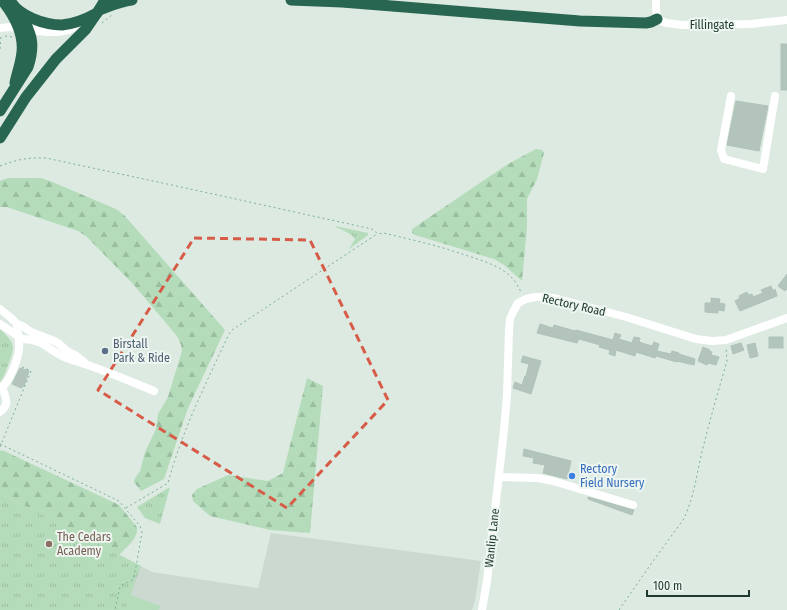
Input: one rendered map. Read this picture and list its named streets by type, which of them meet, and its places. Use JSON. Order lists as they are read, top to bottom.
{
  "streets": {
    "street": ["Fillingate", "Rectory Road", "Wanlip Lane"]
  },
  "crossings": [
    ["Rectory Road", "Wanlip Lane"]
  ],
  "places": ["Birstall Park & Ride", "Rectory Field Nursery", "The Cedars Academy"],
  "scale_bar": "100 m"
}
